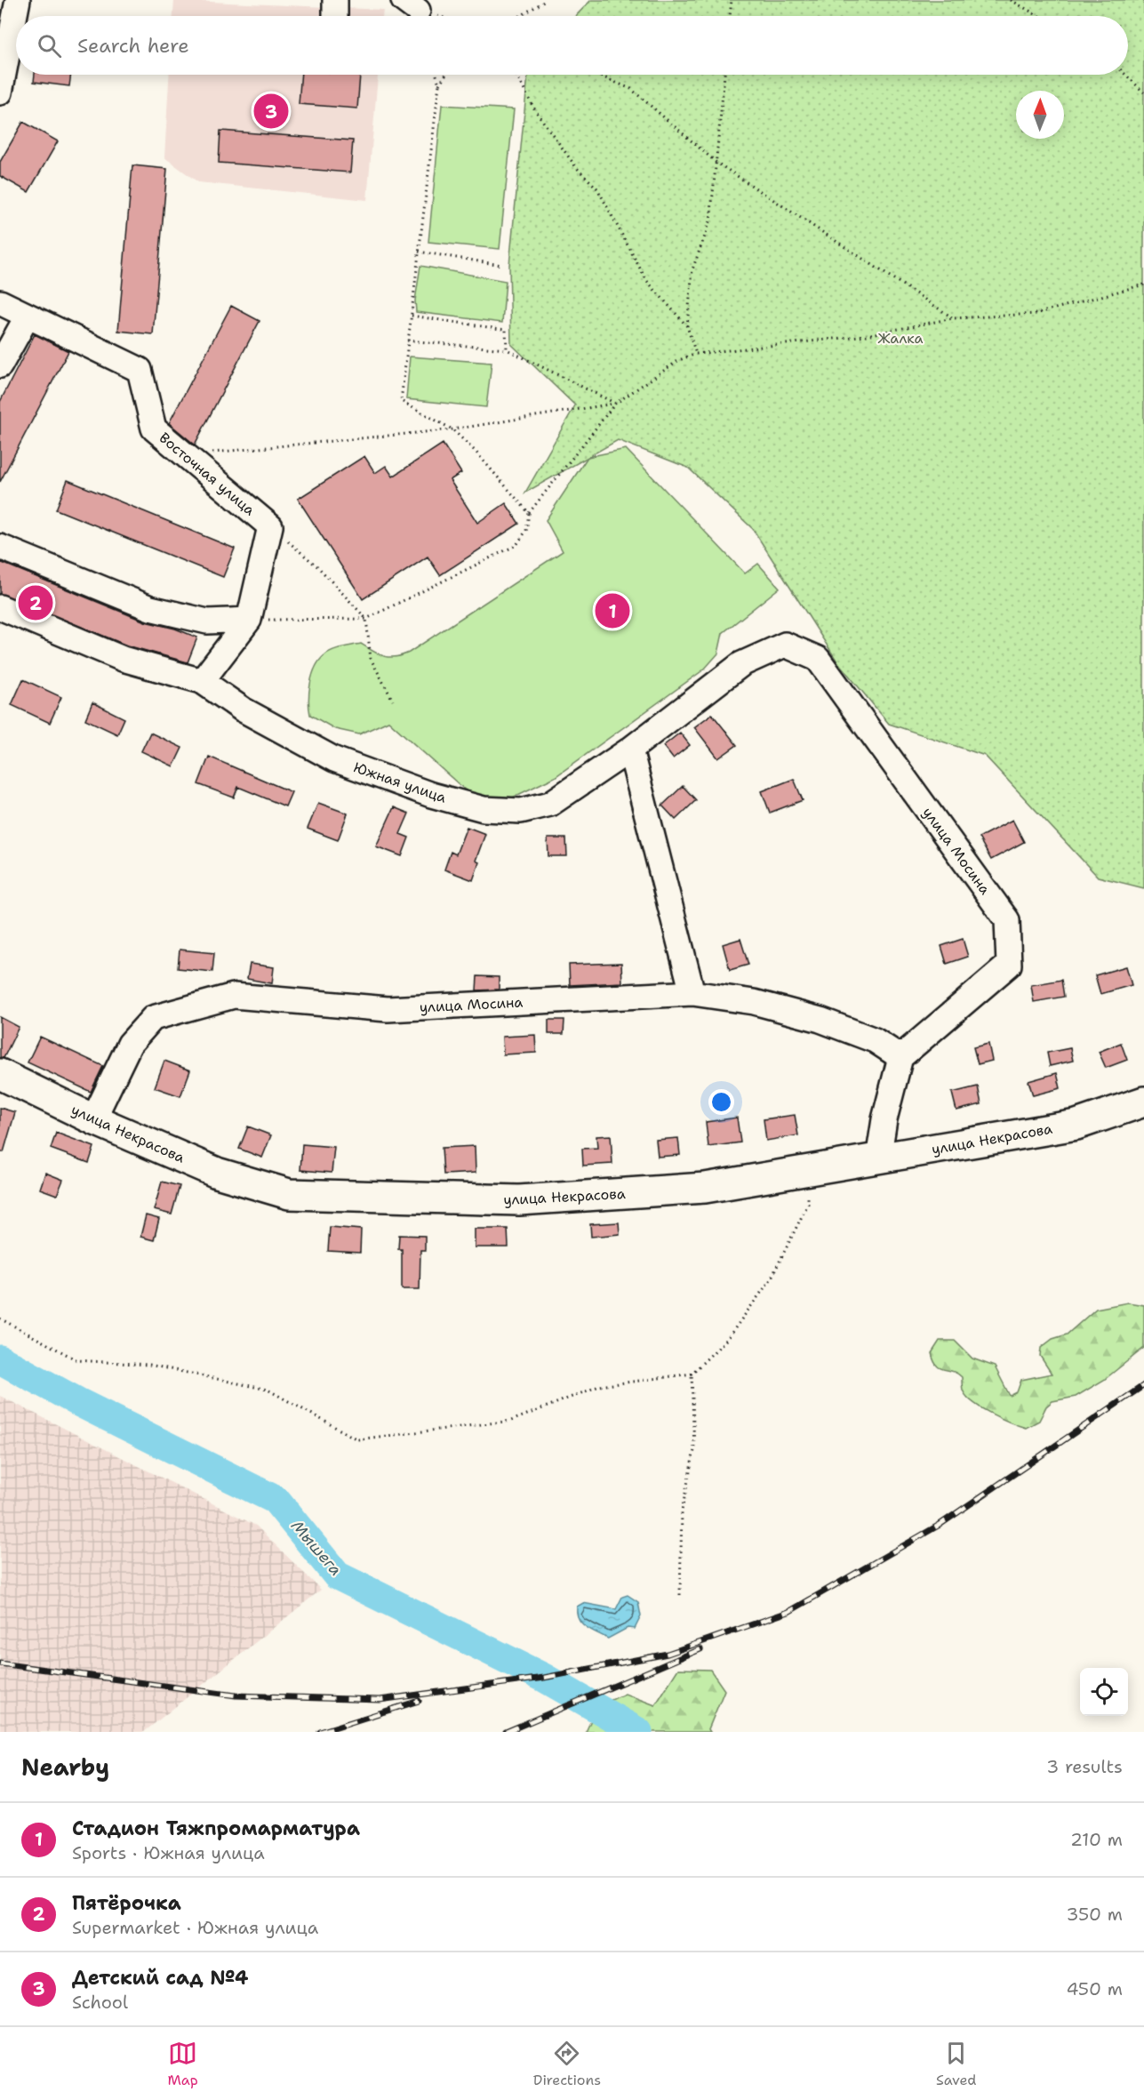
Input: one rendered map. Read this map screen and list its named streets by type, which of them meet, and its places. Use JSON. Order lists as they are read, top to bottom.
{
  "streets": {
    "main road": ["улица Некрасова"],
    "street": ["Восточная улица", "Южная улица", "улица Мосина"]
  },
  "crossings": [
    ["Южная улица", "улица Мосина"],
    ["улица Мосина", "улица Некрасова"]
  ],
  "water": ["Мышега"],
  "parks": ["Жалка"],
  "north": "top",
  "page": {
    "search": "Search here",
    "pins": ["3", "2", "1"],
    "heading": ["Nearby", "3 results"],
    "list": [
      {
        "mark": "1",
        "name": "Стадион Тяжпромарматура",
        "note": "Sports · Южная улица",
        "value": "210 m"
      },
      {
        "mark": "2",
        "name": "Пятёрочка",
        "note": "Supermarket · Южная улица",
        "value": "350 m"
      },
      {
        "mark": "3",
        "name": "Детский сад №4",
        "note": "School",
        "value": "450 m"
      }
    ],
    "nav": ["Map", "Directions", "Saved"]
  }
}
